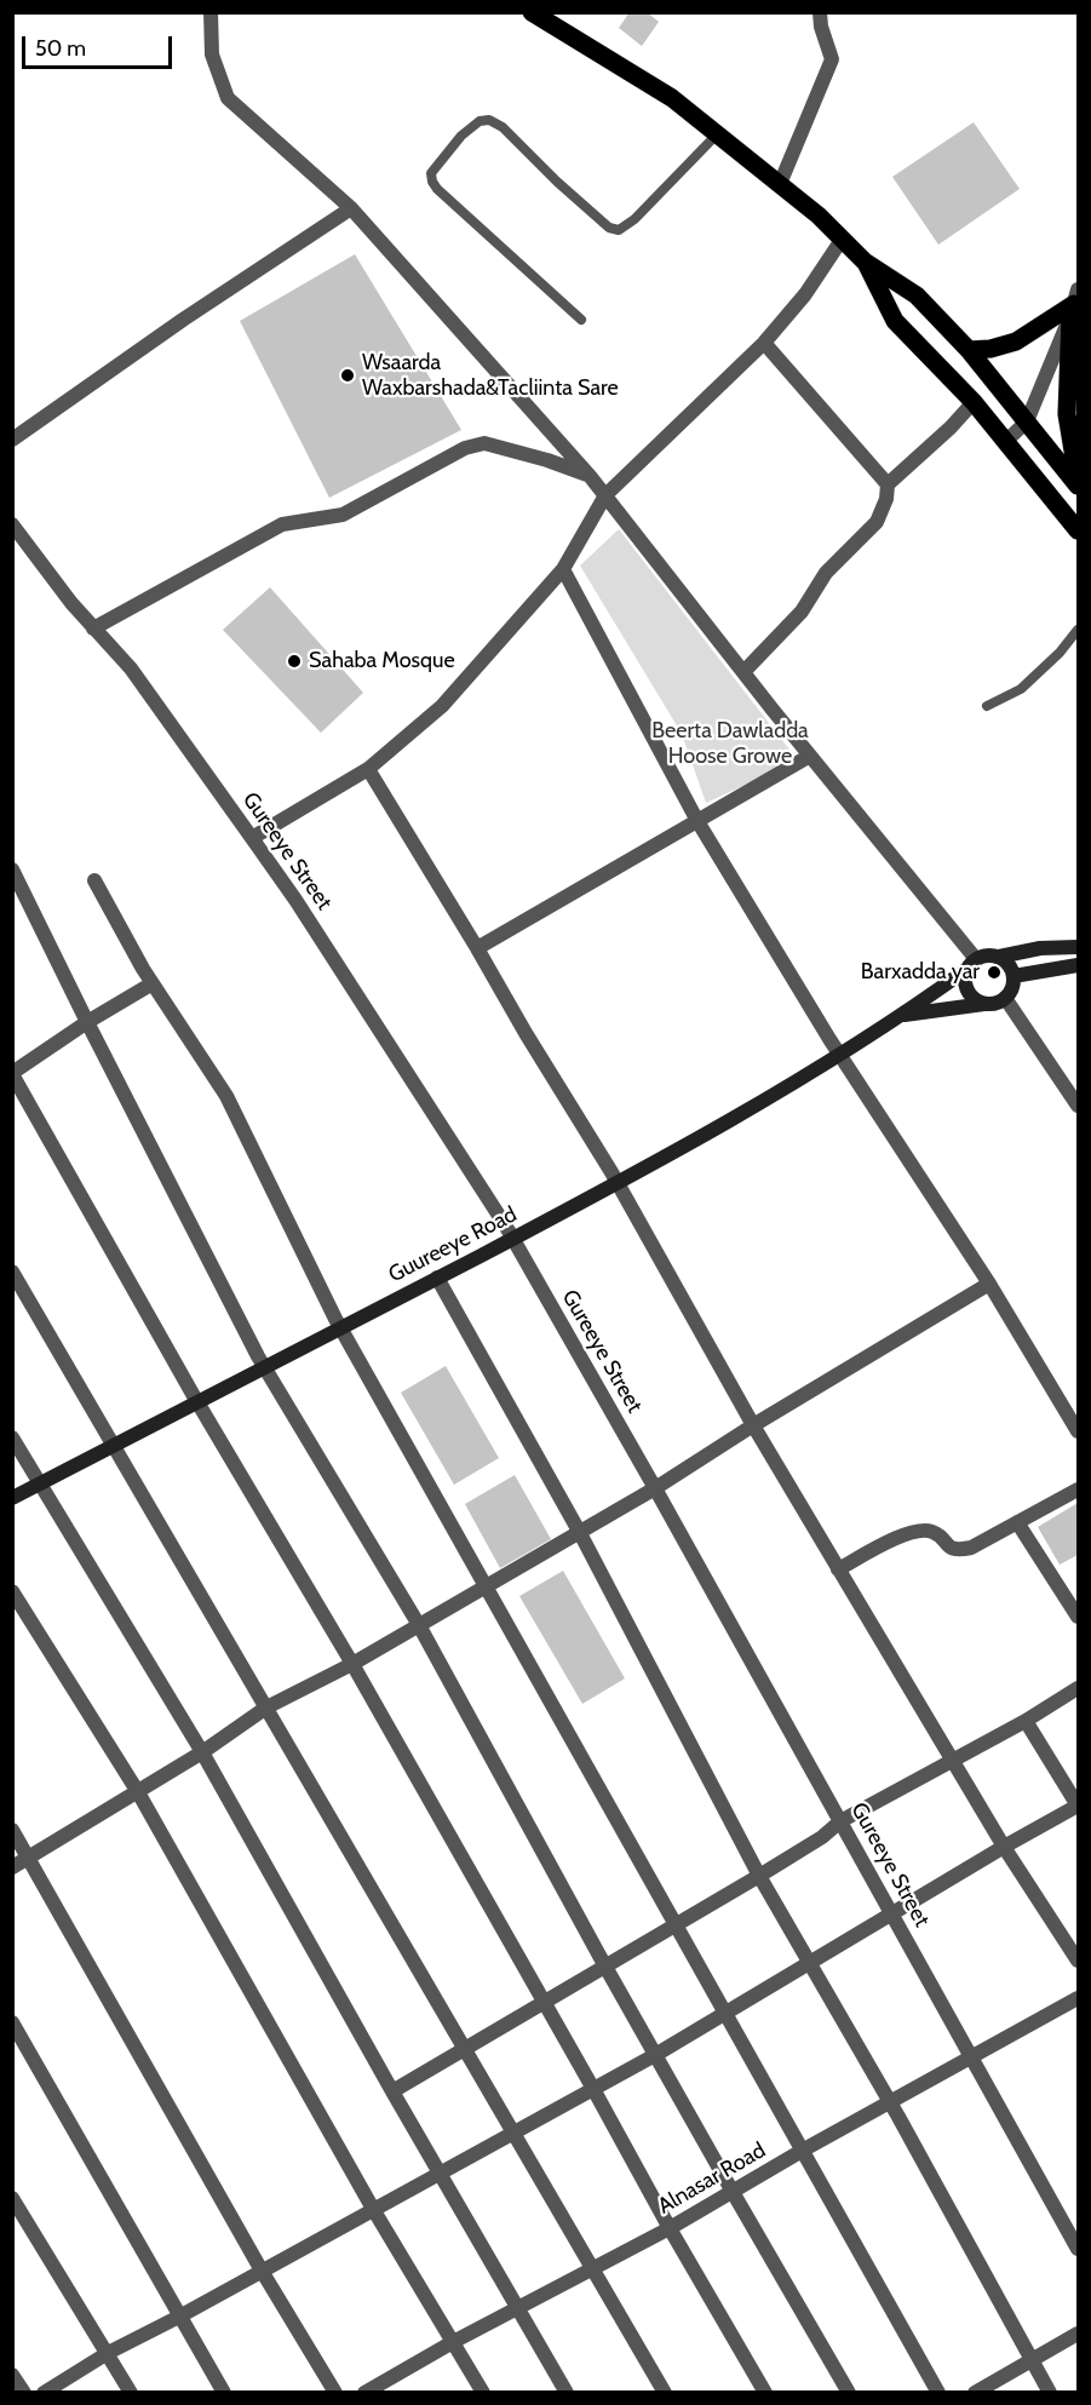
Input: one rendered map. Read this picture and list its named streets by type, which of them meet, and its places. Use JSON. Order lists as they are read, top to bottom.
{
  "streets": {
    "street": ["Gureeye Street", "Guureeye Road", "Alnasar Road"]
  },
  "crossings": [
    ["Gureeye Street", "Guureeye Road"],
    ["Gureeye Street", "Alnasar Road"]
  ],
  "parks": ["Beerta Dawladda Hoose Growe"],
  "places": ["Wsaarda Waxbarshada&Tacliinta Sare", "Sahaba Mosque", "Barxadda yar"],
  "scale_bar": "50 m"
}
